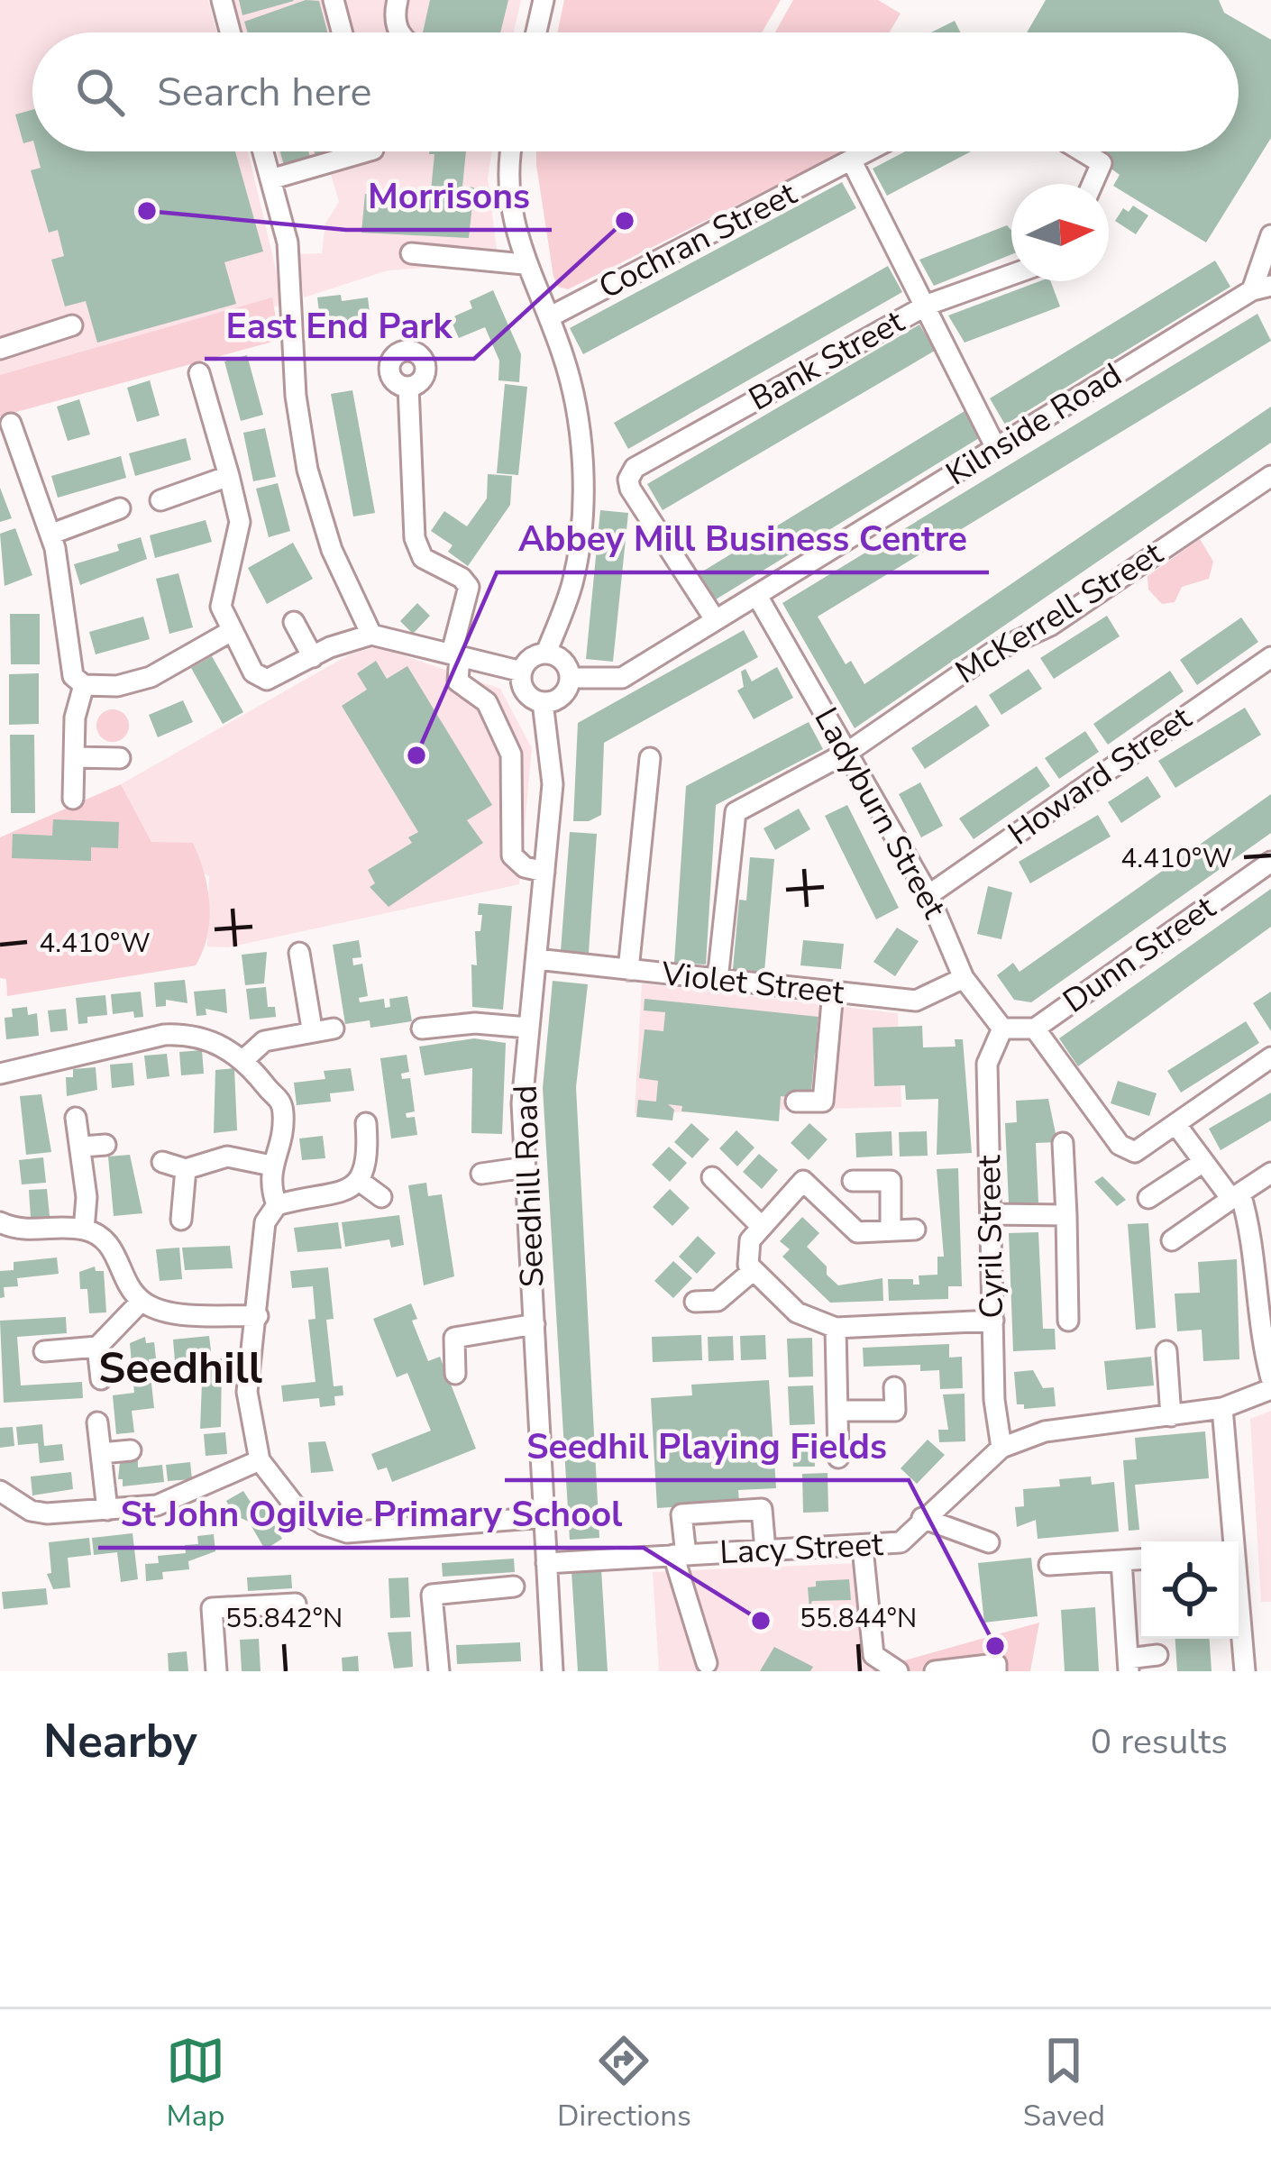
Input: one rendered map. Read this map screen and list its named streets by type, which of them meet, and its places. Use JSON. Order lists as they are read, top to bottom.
{
  "streets": {
    "street": [
      "Cochran Street",
      "Bank Street",
      "Kilnside Road",
      "McKerrell Street",
      "Howard Street",
      "Ladyburn Street",
      "Dunn Street",
      "Violet Street",
      "Seedhill Road",
      "Cyril Street",
      "Lacy Street"
    ]
  },
  "crossings": [
    ["Bank Street", "Kilnside Road"],
    ["Kilnside Road", "Ladyburn Street"],
    ["Kilnside Road", "Seedhill Road"],
    ["McKerrell Street", "Ladyburn Street"],
    ["McKerrell Street", "Violet Street"],
    ["Howard Street", "Ladyburn Street"],
    ["Ladyburn Street", "Dunn Street"],
    ["Ladyburn Street", "Violet Street"],
    ["Ladyburn Street", "Cyril Street"],
    ["Dunn Street", "Cyril Street"],
    ["Violet Street", "Seedhill Road"],
    ["Seedhill Road", "Lacy Street"],
    ["Cyril Street", "Lacy Street"]
  ],
  "districts": ["Seedhill"],
  "places": [
    "Morrisons",
    "East End Park",
    "Abbey Mill Business Centre",
    "St John Ogilvie Primary School",
    "Seedhil Playing Fields"
  ],
  "north": "right",
  "page": {
    "search": "Search here",
    "heading": ["Nearby", "0 results"],
    "nav": ["Map", "Directions", "Saved"]
  },
  "coordinates": ["4.410°W", "55.842°N", "55.844°N"]
}
